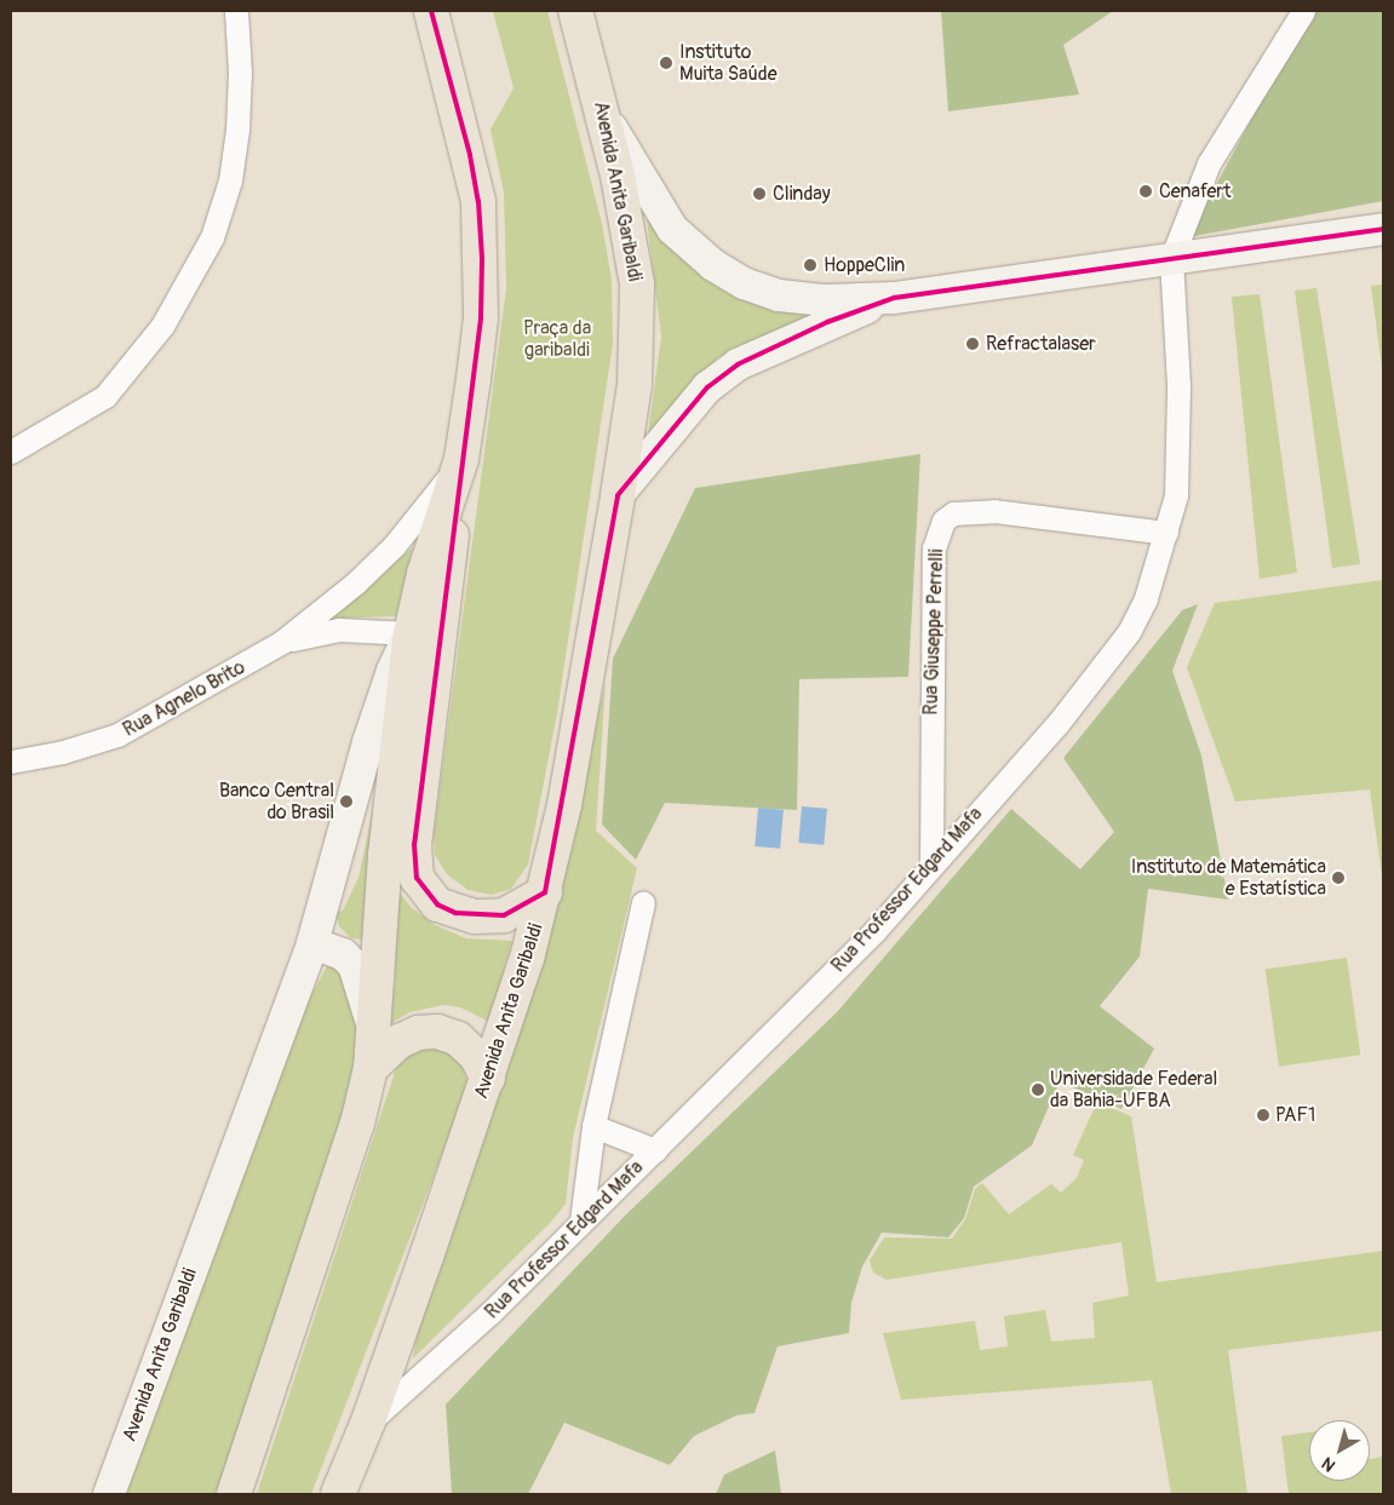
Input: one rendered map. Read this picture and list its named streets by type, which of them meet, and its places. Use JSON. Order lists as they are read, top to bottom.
{
  "streets": {
    "main road": ["Avenida Anita Garibaldi"],
    "street": ["Rua Giuseppe Perrelli", "Rua Agnelo Brito", "Rua Professor Edgard Mafa"]
  },
  "crossings": [
    ["Avenida Anita Garibaldi", "Rua Agnelo Brito"],
    ["Avenida Anita Garibaldi", "Rua Professor Edgard Mafa"],
    ["Rua Giuseppe Perrelli", "Rua Professor Edgard Mafa"]
  ],
  "parks": ["Praça da garibaldi"],
  "places": [
    "Instituto Muita Saúde",
    "Cenafert",
    "Clinday",
    "HoppeClin",
    "Refractalaser",
    "Banco Central do Brasil",
    "Instituto de Matemática e Estatística",
    "Universidade Federal da Bahia-UFBA",
    "PAF1"
  ],
  "north": "bottom left"
}
